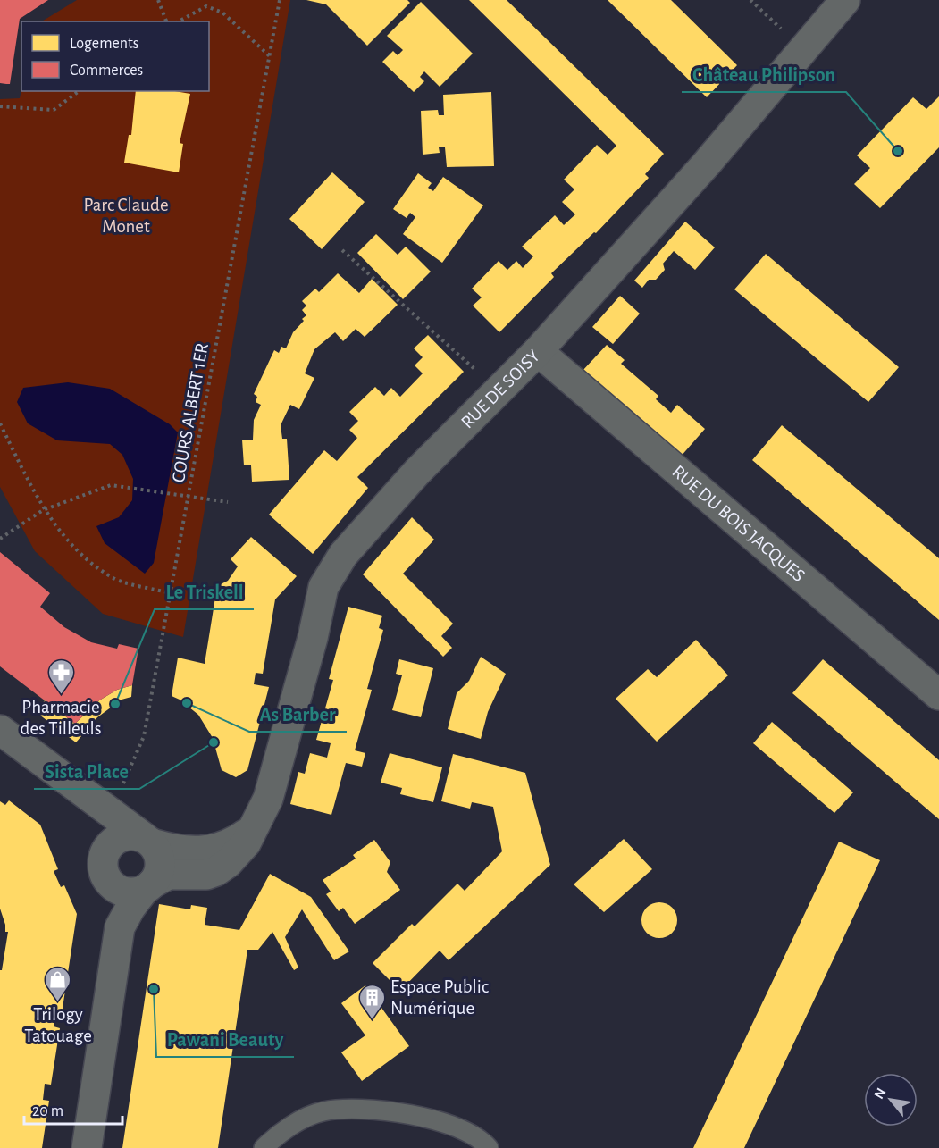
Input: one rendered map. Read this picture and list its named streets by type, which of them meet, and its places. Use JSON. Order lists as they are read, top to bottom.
{
  "streets": {
    "street": ["RUE DE SOISY", "RUE DU BOIS JACQUES"],
    "path": ["COURS ALBERT 1ER"]
  },
  "crossings": [
    ["RUE DE SOISY", "RUE DU BOIS JACQUES"]
  ],
  "parks": ["Parc Claude Monet"],
  "places": {
    "other": [
      "Château Philipson",
      "As Barber",
      "Le Triskell",
      "Sista Place",
      "Pawani Beauty"
    ],
    "pharmacy": ["Pharmacie des Tilleuls"],
    "shop": ["Trilogy Tatouage"],
    "building": ["Espace Public Numérique"]
  },
  "legend": ["Logements", "Commerces"],
  "scale_bar": "20 m",
  "north": "top left"
}
